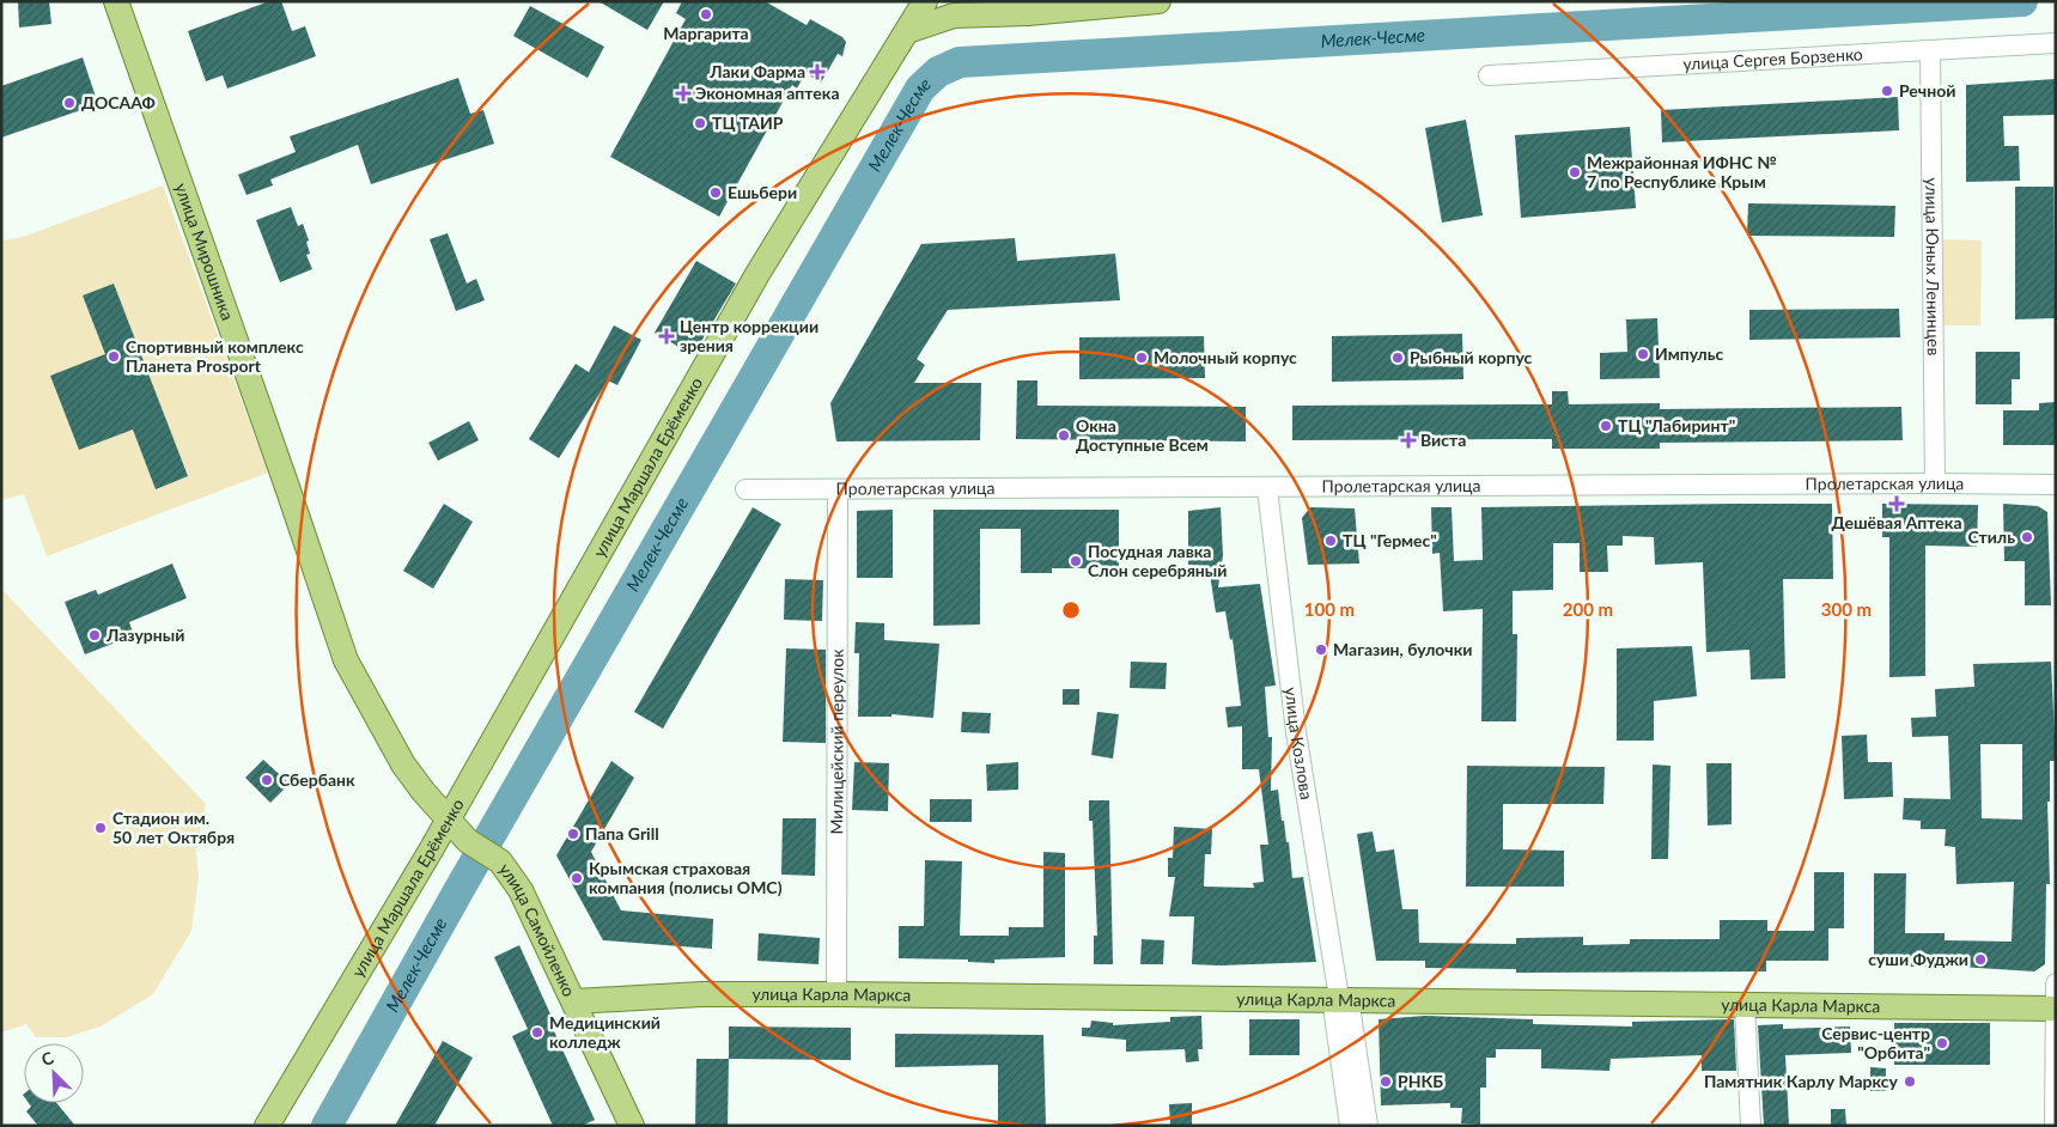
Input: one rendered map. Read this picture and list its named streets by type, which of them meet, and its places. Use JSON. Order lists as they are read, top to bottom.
{
  "streets": {
    "main road": [
      "улица Мирошника",
      "улица Маршала Ерёменко",
      "улица Самойленко",
      "улица Карла Маркса"
    ],
    "street": [
      "улица Сергея Борзенко",
      "улица Юных Ленинцев",
      "Пролетарская улица",
      "Милицейский переулок",
      "улица Козлова"
    ]
  },
  "crossings": [
    ["улица Сергея Борзенко", "улица Юных Ленинцев"],
    ["улица Мирошника", "улица Маршала Ерёменко"],
    ["улица Мирошника", "улица Самойленко"],
    ["улица Юных Ленинцев", "Пролетарская улица"],
    ["улица Маршала Ерёменко", "улица Самойленко"],
    ["Пролетарская улица", "Милицейский переулок"],
    ["Пролетарская улица", "улица Козлова"],
    ["Милицейский переулок", "улица Карла Маркса"],
    ["улица Козлова", "улица Карла Маркса"],
    ["улица Самойленко", "улица Карла Маркса"]
  ],
  "water": ["Мелек-Чесме"],
  "places": {
    "other": [
      "Маргарита",
      "Речной",
      "ДОСААФ",
      "ТЦ ТАИР",
      "Межрайонная ИФНС № 7 по Республике Крым",
      "Ешьбери",
      "Импульс",
      "Спортивный комплекс Планета Prosport",
      "Молочный корпус",
      "Рыбный корпус",
      "ТЦ \"Лабиринт\"",
      "Окна Доступные Всем",
      "Стиль",
      "ТЦ \"Гермес\"",
      "Посудная лавка Слон серебряный",
      "Лазурный",
      "Магазин, булочки",
      "Сбербанк",
      "Стадион им. 50 лет Октября",
      "Папа Grill",
      "Крымская страховая компания (полисы ОМС)",
      "суши Фуджи",
      "Медицинский колледж",
      "Сервис-центр \"Орбита\"",
      "РНКБ",
      "Памятник Карлу Марксу"
    ],
    "health": [
      "Лаки Фарма",
      "Экономная аптека",
      "Центр коррекции зрения",
      "Виста",
      "Дешёвая Аптека"
    ]
  },
  "north": "top left",
  "rings": ["100 m", "200 m", "300 m"]
}
